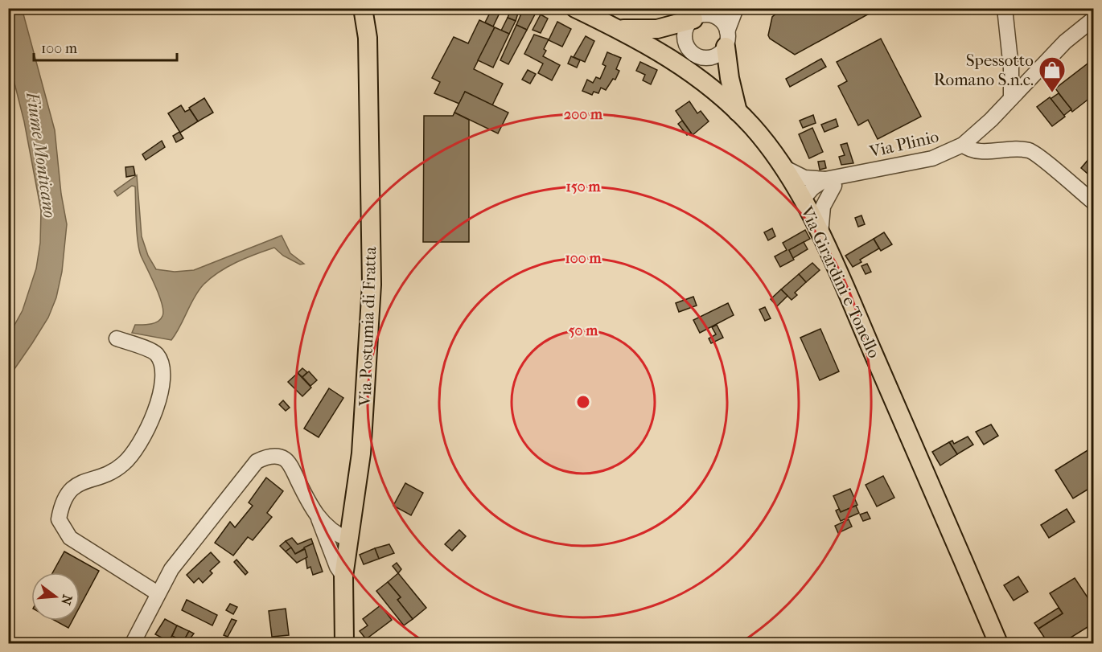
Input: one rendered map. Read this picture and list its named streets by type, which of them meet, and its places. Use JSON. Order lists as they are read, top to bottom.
{
  "streets": {
    "main road": ["Via Girardini e Tonello", "Via Postumia di Fratta"],
    "street": ["Via Plinio"]
  },
  "crossings": [
    ["Via Plinio", "Via Girardini e Tonello"]
  ],
  "water": ["Fiume Monticano"],
  "places": {
    "shop": ["Spessotto Romano S.n.c."]
  },
  "scale_bar": "100 m",
  "north": "right",
  "rings": [
    "200 m",
    "150 m",
    "100 m",
    "50 m"
  ]
}
